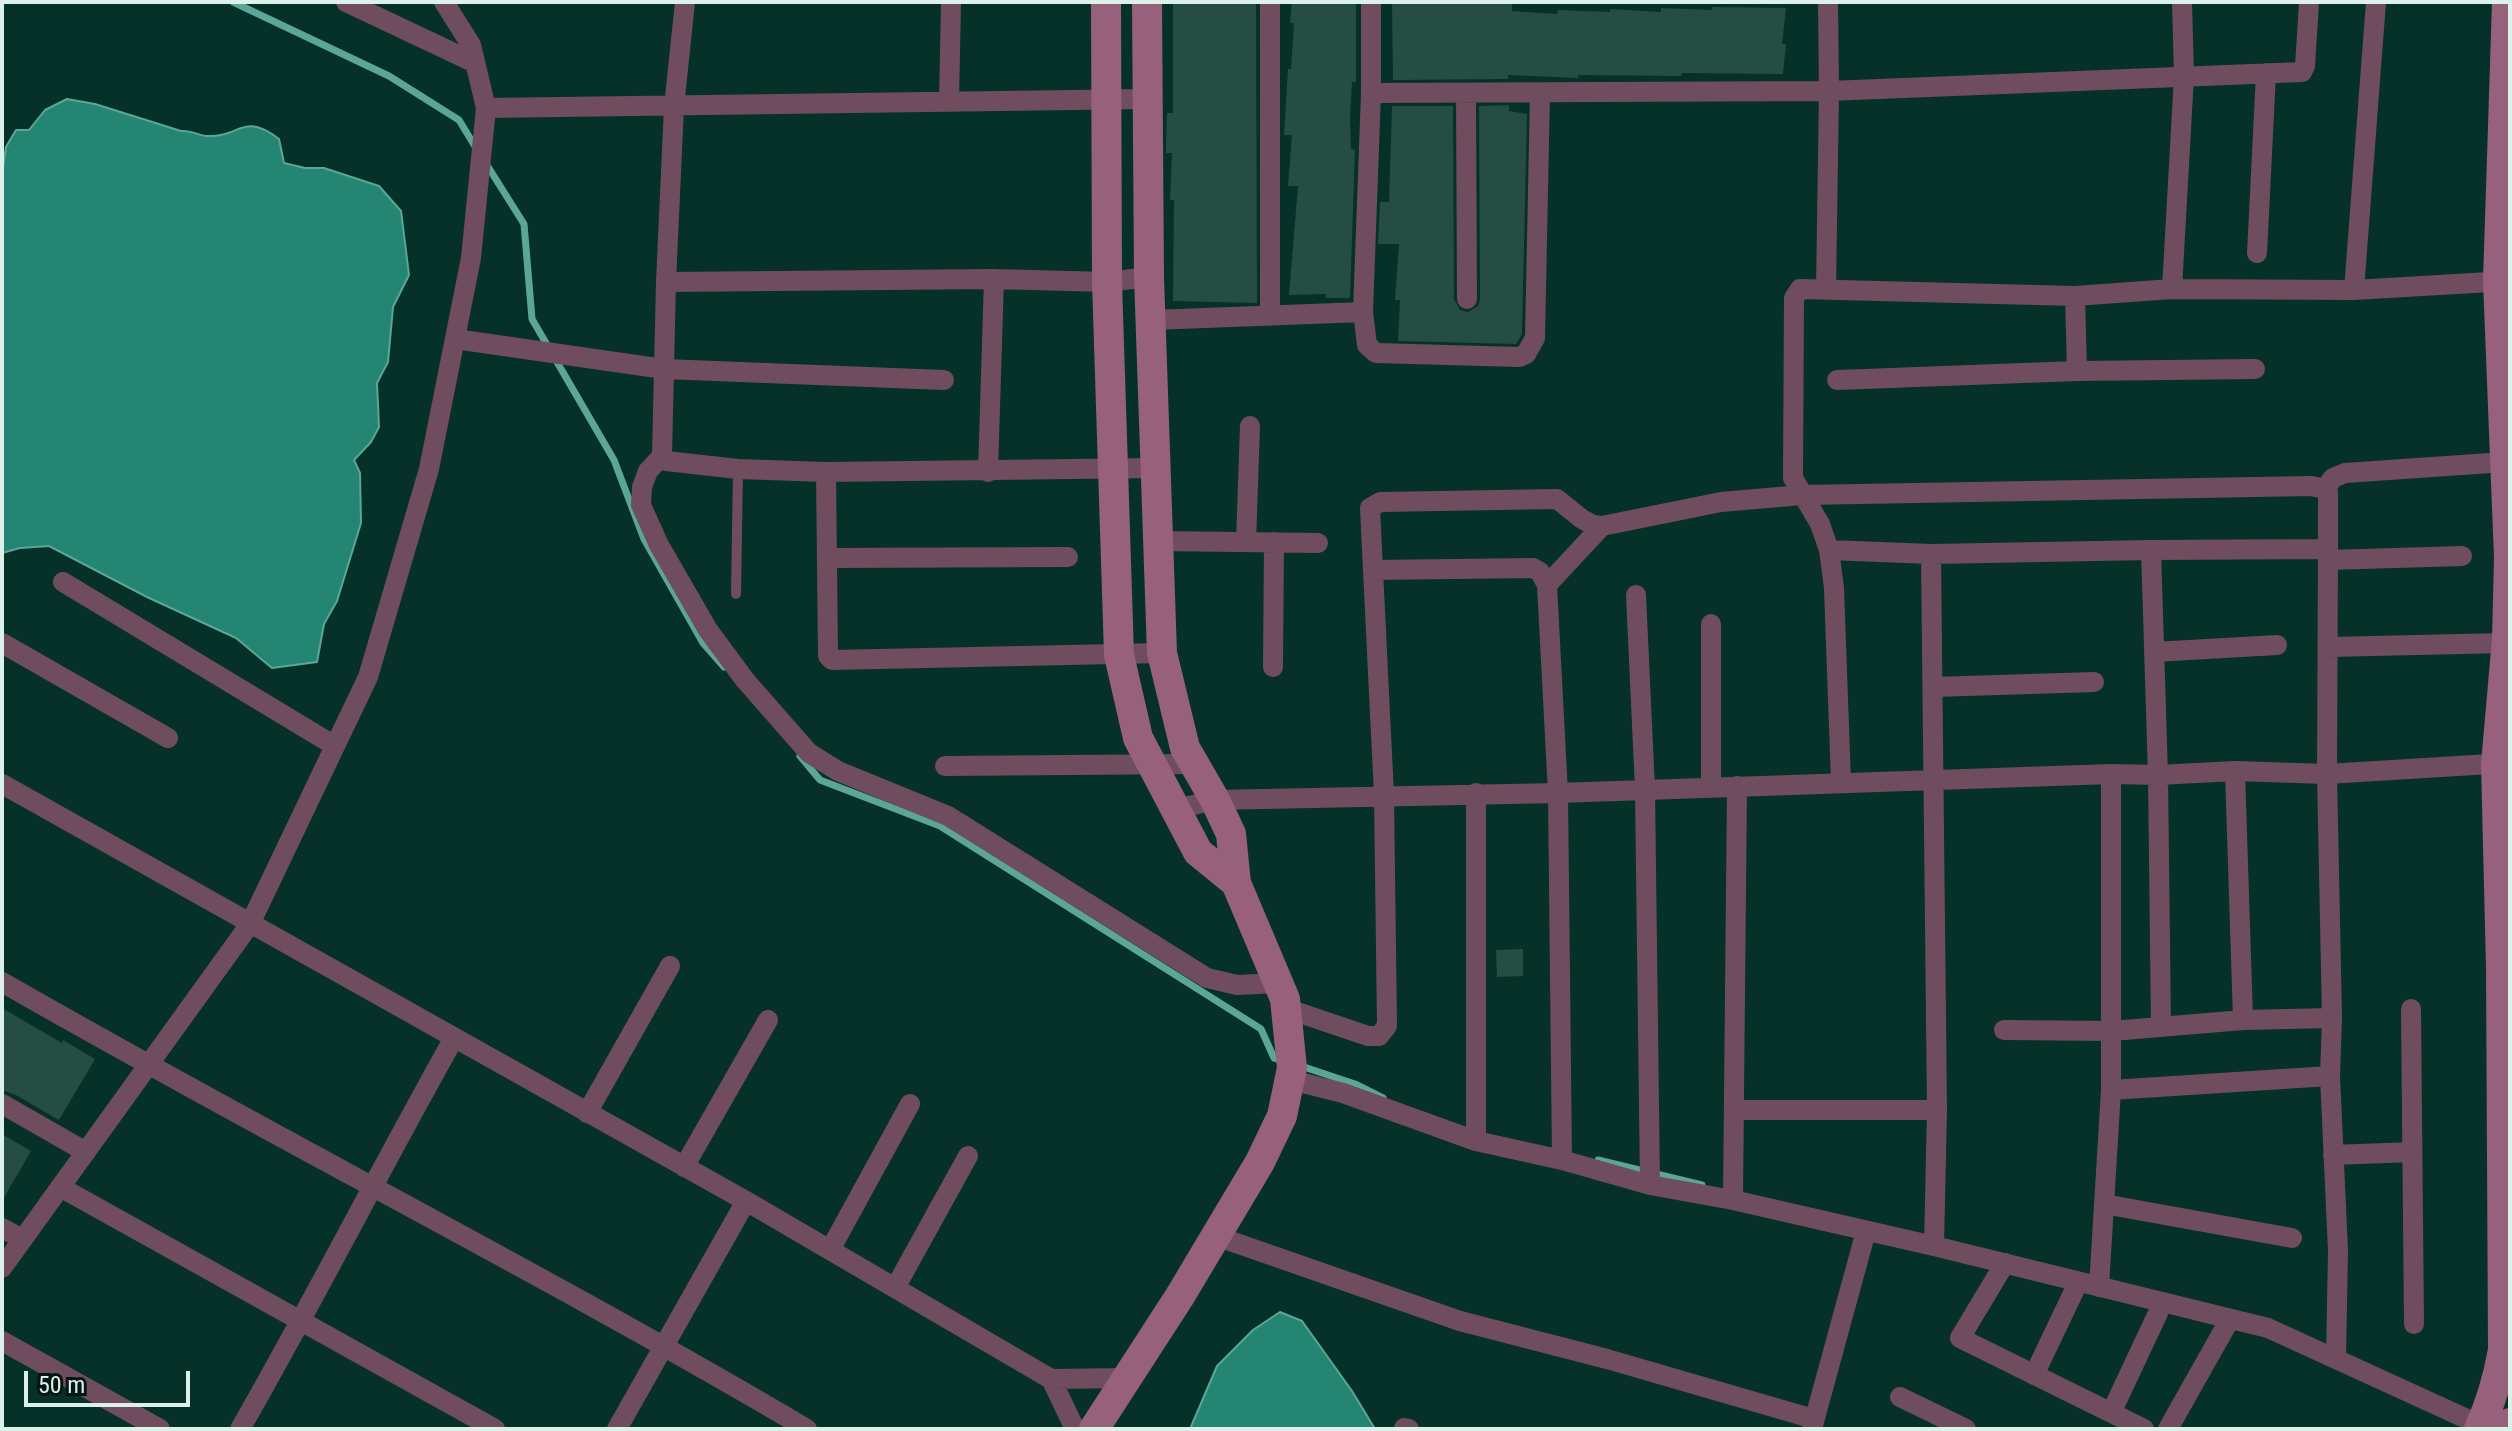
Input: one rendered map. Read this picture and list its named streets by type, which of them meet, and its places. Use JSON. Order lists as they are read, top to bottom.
{
  "scale_bar": "50 m"
}
